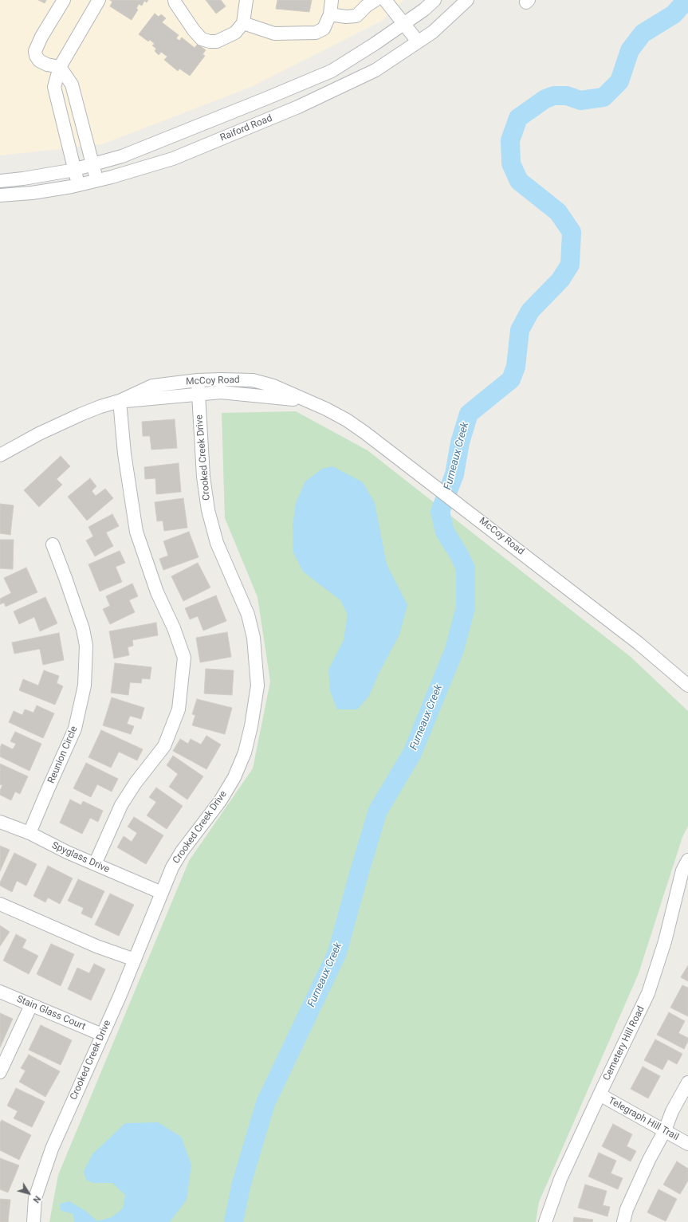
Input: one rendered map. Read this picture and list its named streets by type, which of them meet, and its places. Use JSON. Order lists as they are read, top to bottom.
{
  "streets": {
    "street": [
      "Raiford Road",
      "McCoy Road",
      "Crooked Creek Drive",
      "Reunion Circle",
      "Spyglass Drive",
      "Stain Glass Court",
      "Cemetery Hill Road",
      "Telegraph Hill Trail"
    ]
  },
  "crossings": [
    ["McCoy Road", "Crooked Creek Drive"],
    ["Crooked Creek Drive", "Spyglass Drive"],
    ["Crooked Creek Drive", "Stain Glass Court"],
    ["Reunion Circle", "Spyglass Drive"],
    ["Cemetery Hill Road", "Telegraph Hill Trail"]
  ],
  "water": ["Furneaux Creek"],
  "north": "bottom right"
}
